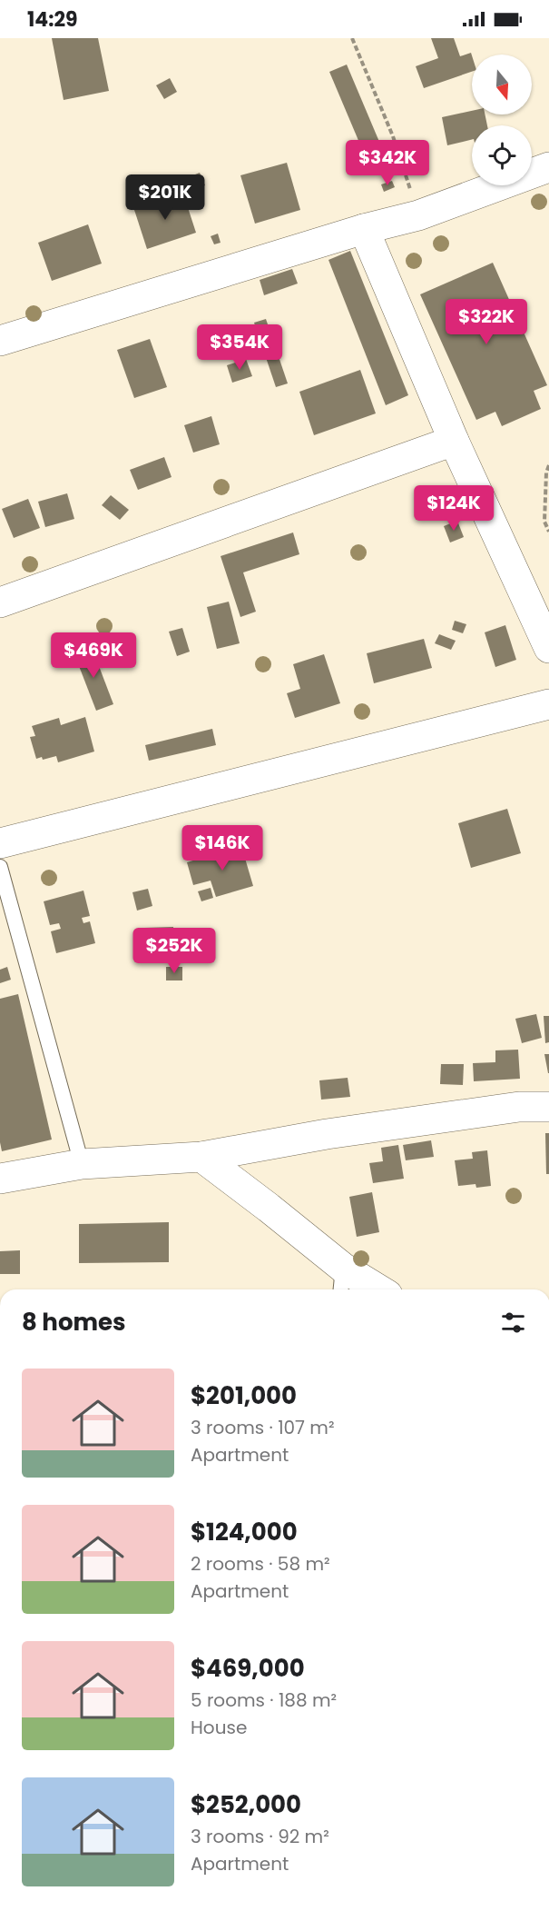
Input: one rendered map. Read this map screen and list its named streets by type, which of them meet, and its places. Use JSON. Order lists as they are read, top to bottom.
{
  "north": "bottom",
  "page": {
    "status": "14:29",
    "price": [
      "$342K",
      "$201K",
      "$322K",
      "$354K",
      "$124K",
      "$469K",
      "$146K",
      "$252K"
    ],
    "heading": "8 homes",
    "list": [
      {
        "name": "$201,000",
        "note": "3 rooms · 107 m² · Apartment"
      },
      {
        "name": "$124,000",
        "note": "2 rooms · 58 m² · Apartment"
      },
      {
        "name": "$469,000",
        "note": "5 rooms · 188 m² · House"
      },
      {
        "name": "$252,000",
        "note": "3 rooms · 92 m² · Apartment"
      }
    ]
  }
}
